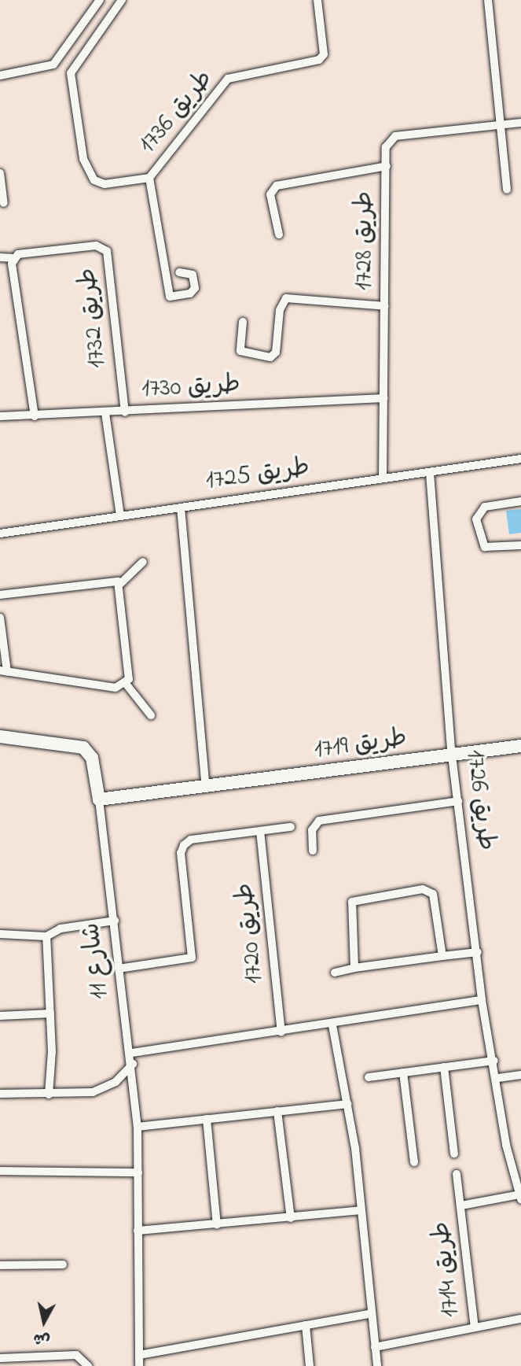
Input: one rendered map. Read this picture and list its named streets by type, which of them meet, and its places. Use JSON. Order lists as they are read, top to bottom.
{
  "streets": {
    "street": [
      "طريق 1736",
      "طريق 1728",
      "طريق 1732",
      "طريق 1730",
      "طريق 1725",
      "طريق 1719",
      "طريق 1726",
      "طريق 1720",
      "شارع 11",
      "طريق 1714"
    ]
  },
  "crossings": [
    ["طريق 1728", "طريق 1730"],
    ["طريق 1728", "طريق 1725"],
    ["طريق 1732", "طريق 1730"],
    ["طريق 1725", "طريق 1726"],
    ["طريق 1719", "طريق 1726"],
    ["طريق 1719", "شارع 11"],
    ["طريق 1726", "طريق 1714"]
  ],
  "north": "bottom"
}
